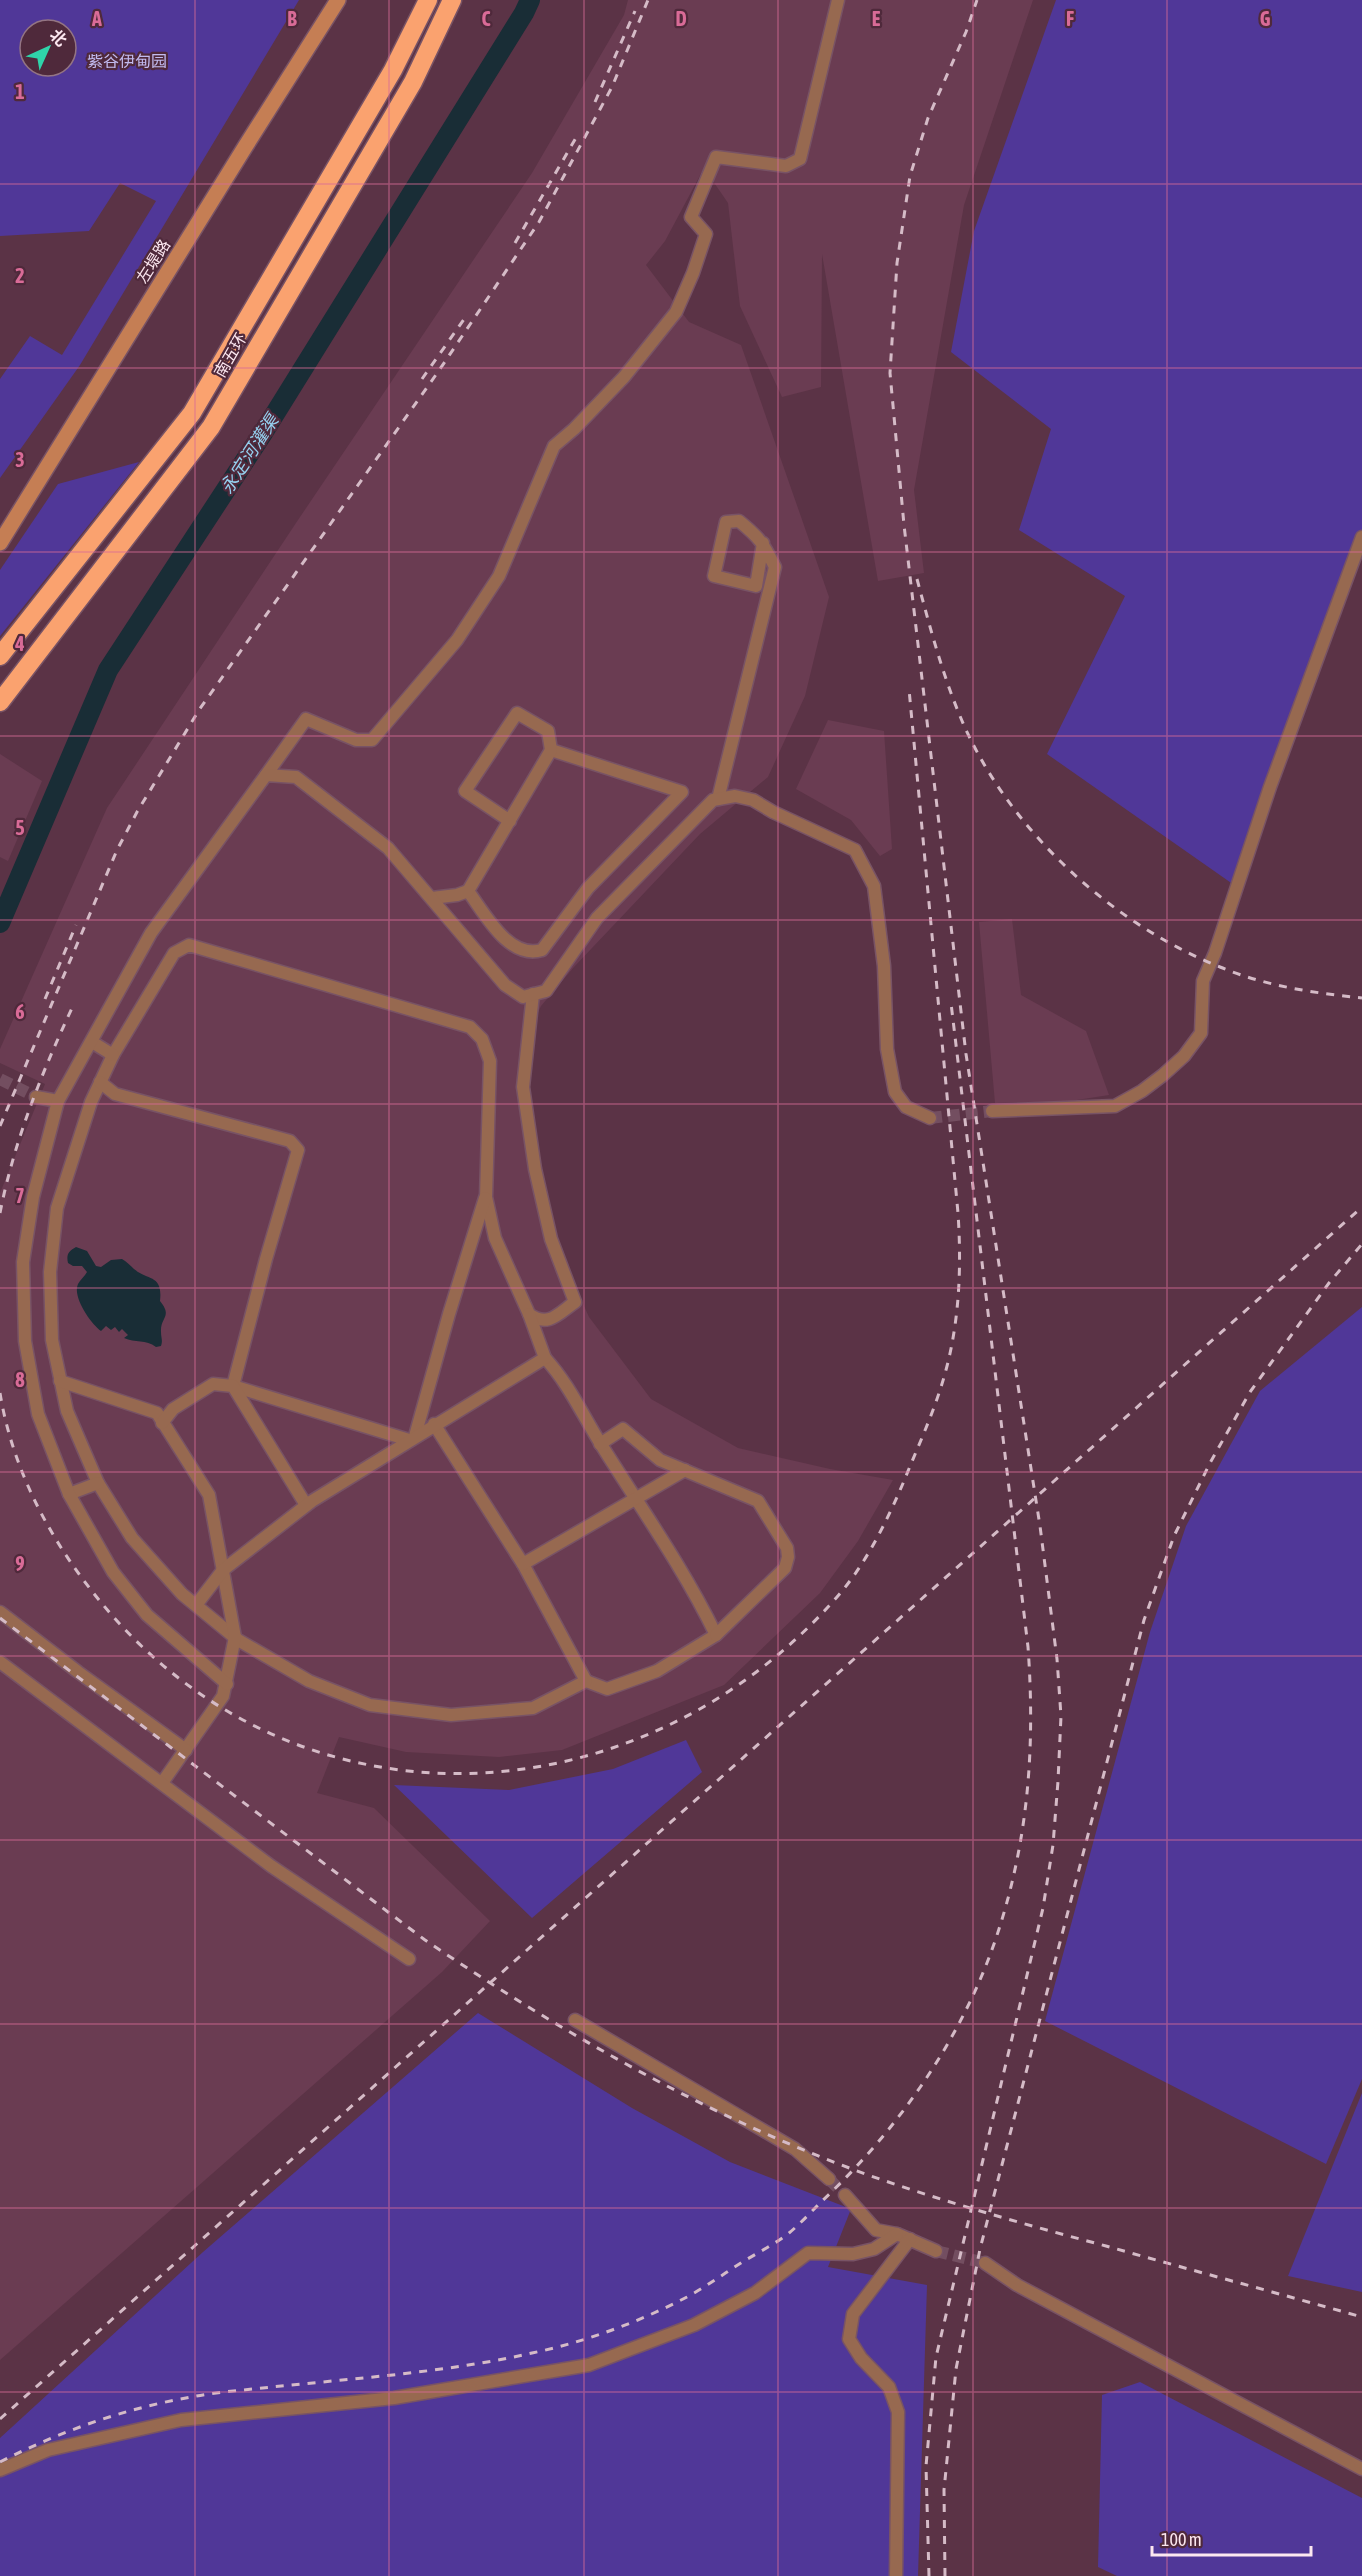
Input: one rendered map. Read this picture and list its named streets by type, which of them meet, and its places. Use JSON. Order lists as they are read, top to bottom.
{
  "streets": {
    "highway": ["南五环"],
    "main road": ["左堤路"]
  },
  "water": ["永定河灌渠"],
  "parks": ["紫谷伊甸园"],
  "scale_bar": "100 m",
  "north": "top right",
  "grid": {
    "columns": [
      "A",
      "B",
      "C",
      "D",
      "E",
      "F",
      "G"
    ],
    "rows": [
      "1",
      "2",
      "3",
      "4",
      "5",
      "6",
      "7",
      "8",
      "9"
    ]
  }
}
